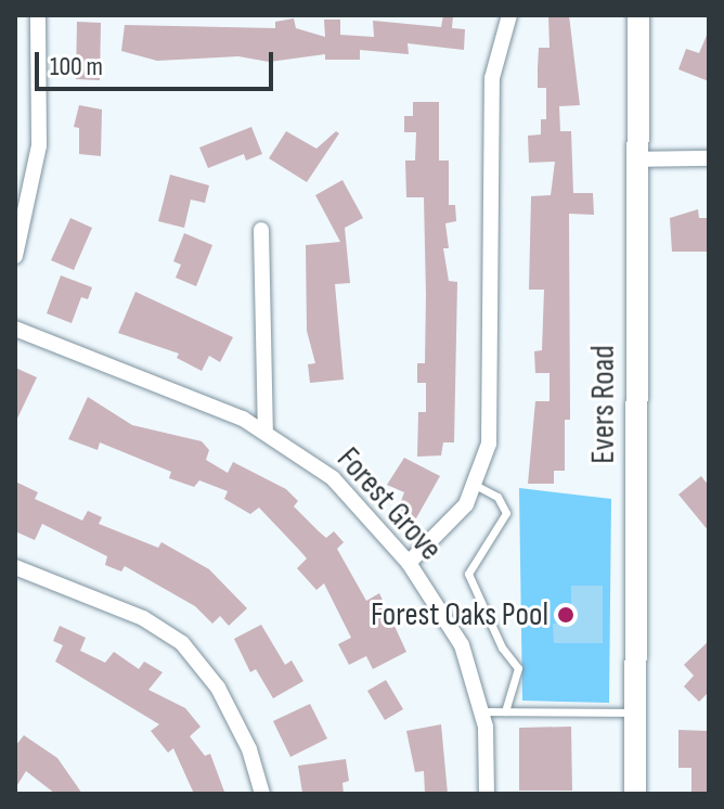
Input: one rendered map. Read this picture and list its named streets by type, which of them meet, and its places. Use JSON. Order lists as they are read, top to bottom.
{
  "streets": {
    "main road": ["Evers Road"],
    "street": ["Forest Grove"]
  },
  "places": ["Forest Oaks Pool"],
  "scale_bar": "100 m"
}
